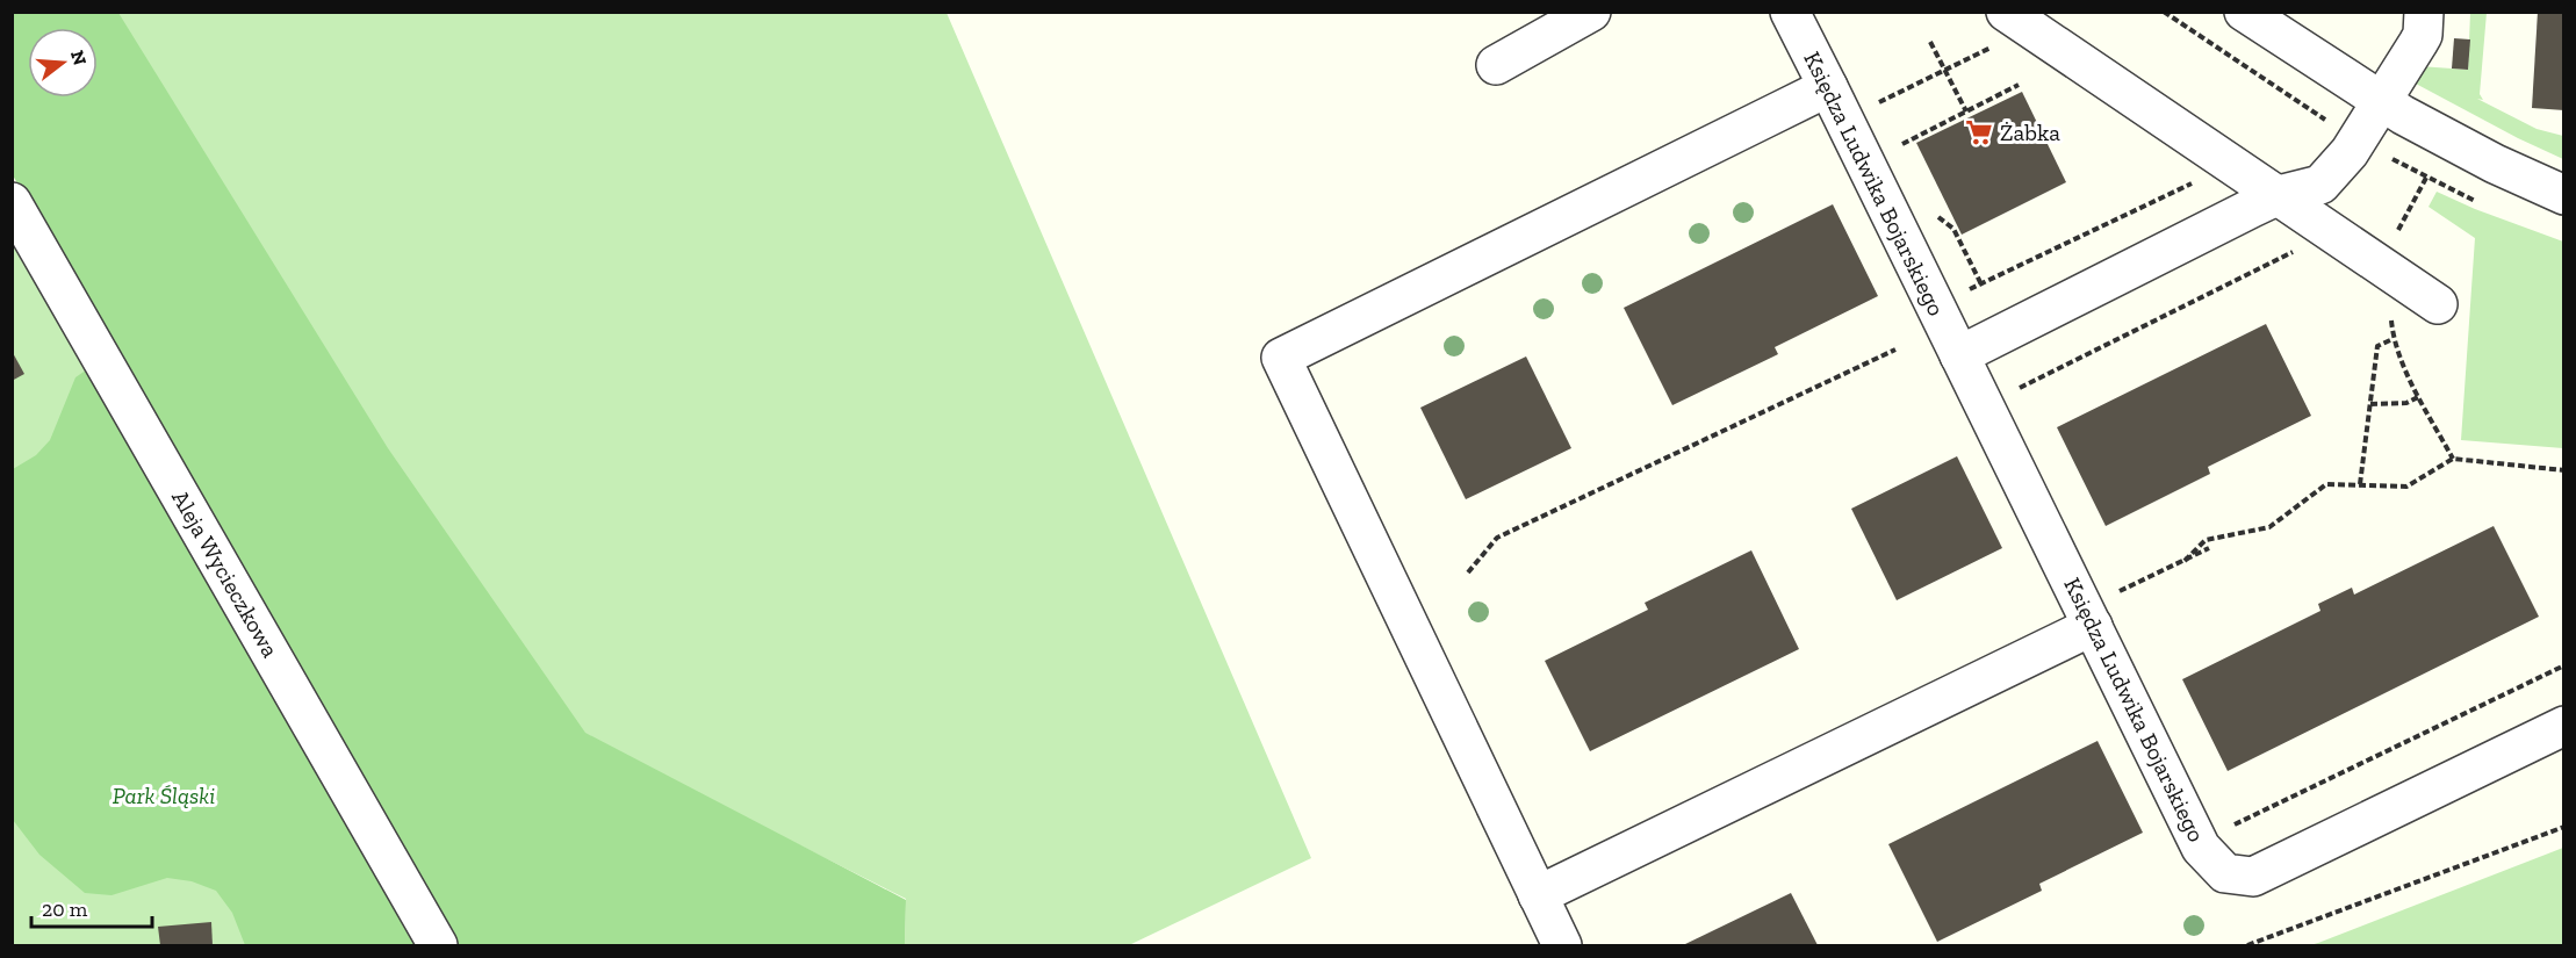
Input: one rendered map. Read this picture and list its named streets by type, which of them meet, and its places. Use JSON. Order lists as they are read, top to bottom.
{
  "streets": {
    "street": ["Księdza Ludwika Bojarskiego", "Aleja Wycieczkowa"]
  },
  "parks": ["Park Śląski"],
  "places": {
    "supermarket": ["Żabka"]
  },
  "scale_bar": "20 m",
  "north": "right"
}
